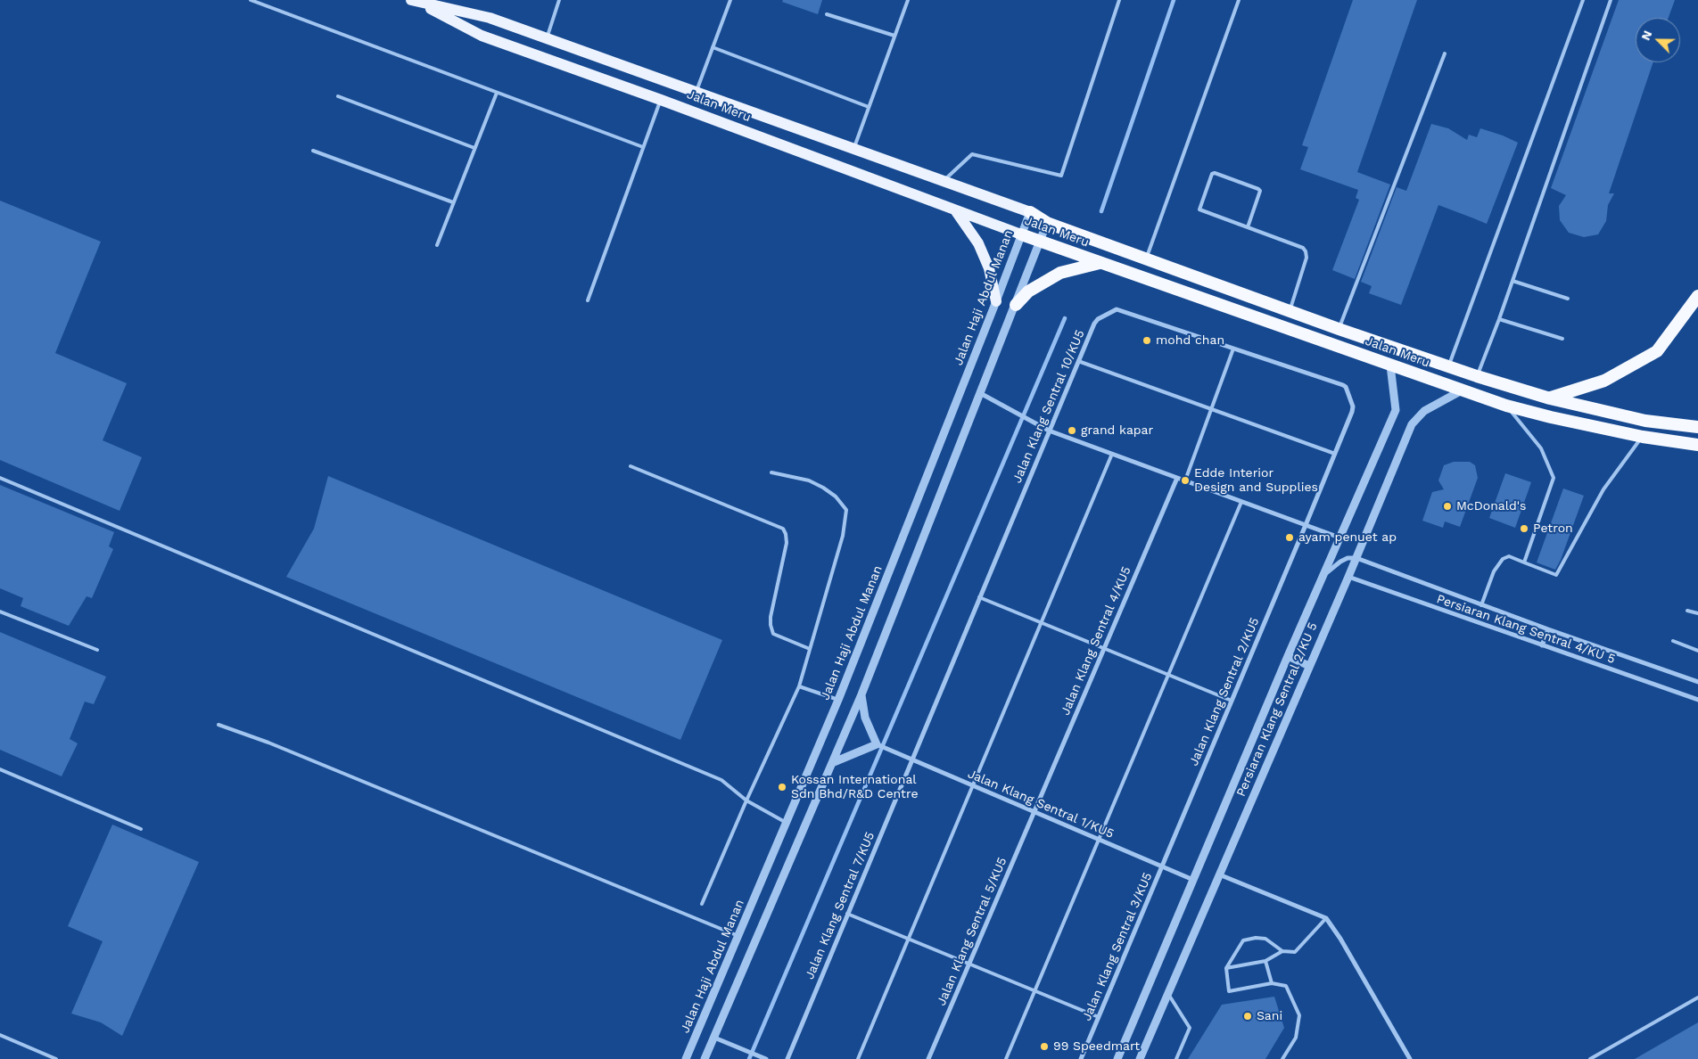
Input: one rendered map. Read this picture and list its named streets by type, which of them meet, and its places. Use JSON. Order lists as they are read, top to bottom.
{
  "streets": {
    "highway": ["Jalan Meru"],
    "street": [
      "Jalan Haji Abdul Manan",
      "Jalan Klang Sentral 10/KU5",
      "Persiaran Klang Sentral 4/KU 5",
      "Jalan Klang Sentral 4/KU5",
      "Jalan Klang Sentral 2/KU5",
      "Persiaran Klang Sentral 2/KU 5",
      "Jalan Klang Sentral 1/KU5",
      "Jalan Klang Sentral 7/KU5",
      "Jalan Klang Sentral 5/KU5",
      "Jalan Klang Sentral 3/KU5"
    ]
  },
  "crossings": [
    ["Jalan Meru", "Jalan Haji Abdul Manan"],
    ["Jalan Meru", "Persiaran Klang Sentral 2/KU 5"],
    ["Jalan Klang Sentral 10/KU5", "Jalan Klang Sentral 2/KU5"],
    ["Jalan Klang Sentral 10/KU5", "Jalan Klang Sentral 1/KU5"],
    ["Jalan Klang Sentral 10/KU5", "Jalan Klang Sentral 7/KU5"],
    ["Persiaran Klang Sentral 4/KU 5", "Persiaran Klang Sentral 2/KU 5"],
    ["Jalan Klang Sentral 4/KU5", "Jalan Klang Sentral 1/KU5"],
    ["Jalan Klang Sentral 4/KU5", "Jalan Klang Sentral 5/KU5"],
    ["Jalan Klang Sentral 2/KU5", "Jalan Klang Sentral 1/KU5"],
    ["Jalan Klang Sentral 2/KU5", "Jalan Klang Sentral 3/KU5"],
    ["Persiaran Klang Sentral 2/KU 5", "Jalan Klang Sentral 1/KU5"],
    ["Jalan Klang Sentral 1/KU5", "Jalan Klang Sentral 7/KU5"],
    ["Jalan Klang Sentral 1/KU5", "Jalan Klang Sentral 5/KU5"],
    ["Jalan Klang Sentral 1/KU5", "Jalan Klang Sentral 3/KU5"]
  ],
  "places": [
    "mohd chan",
    "grand kapar",
    "Edde Interior Design and Supplies",
    "McDonald's",
    "Petron",
    "ayam penuet ap",
    "Kossan International Sdn Bhd/R&D Centre",
    "Sani",
    "99 Speedmart"
  ],
  "north": "top left"
}
